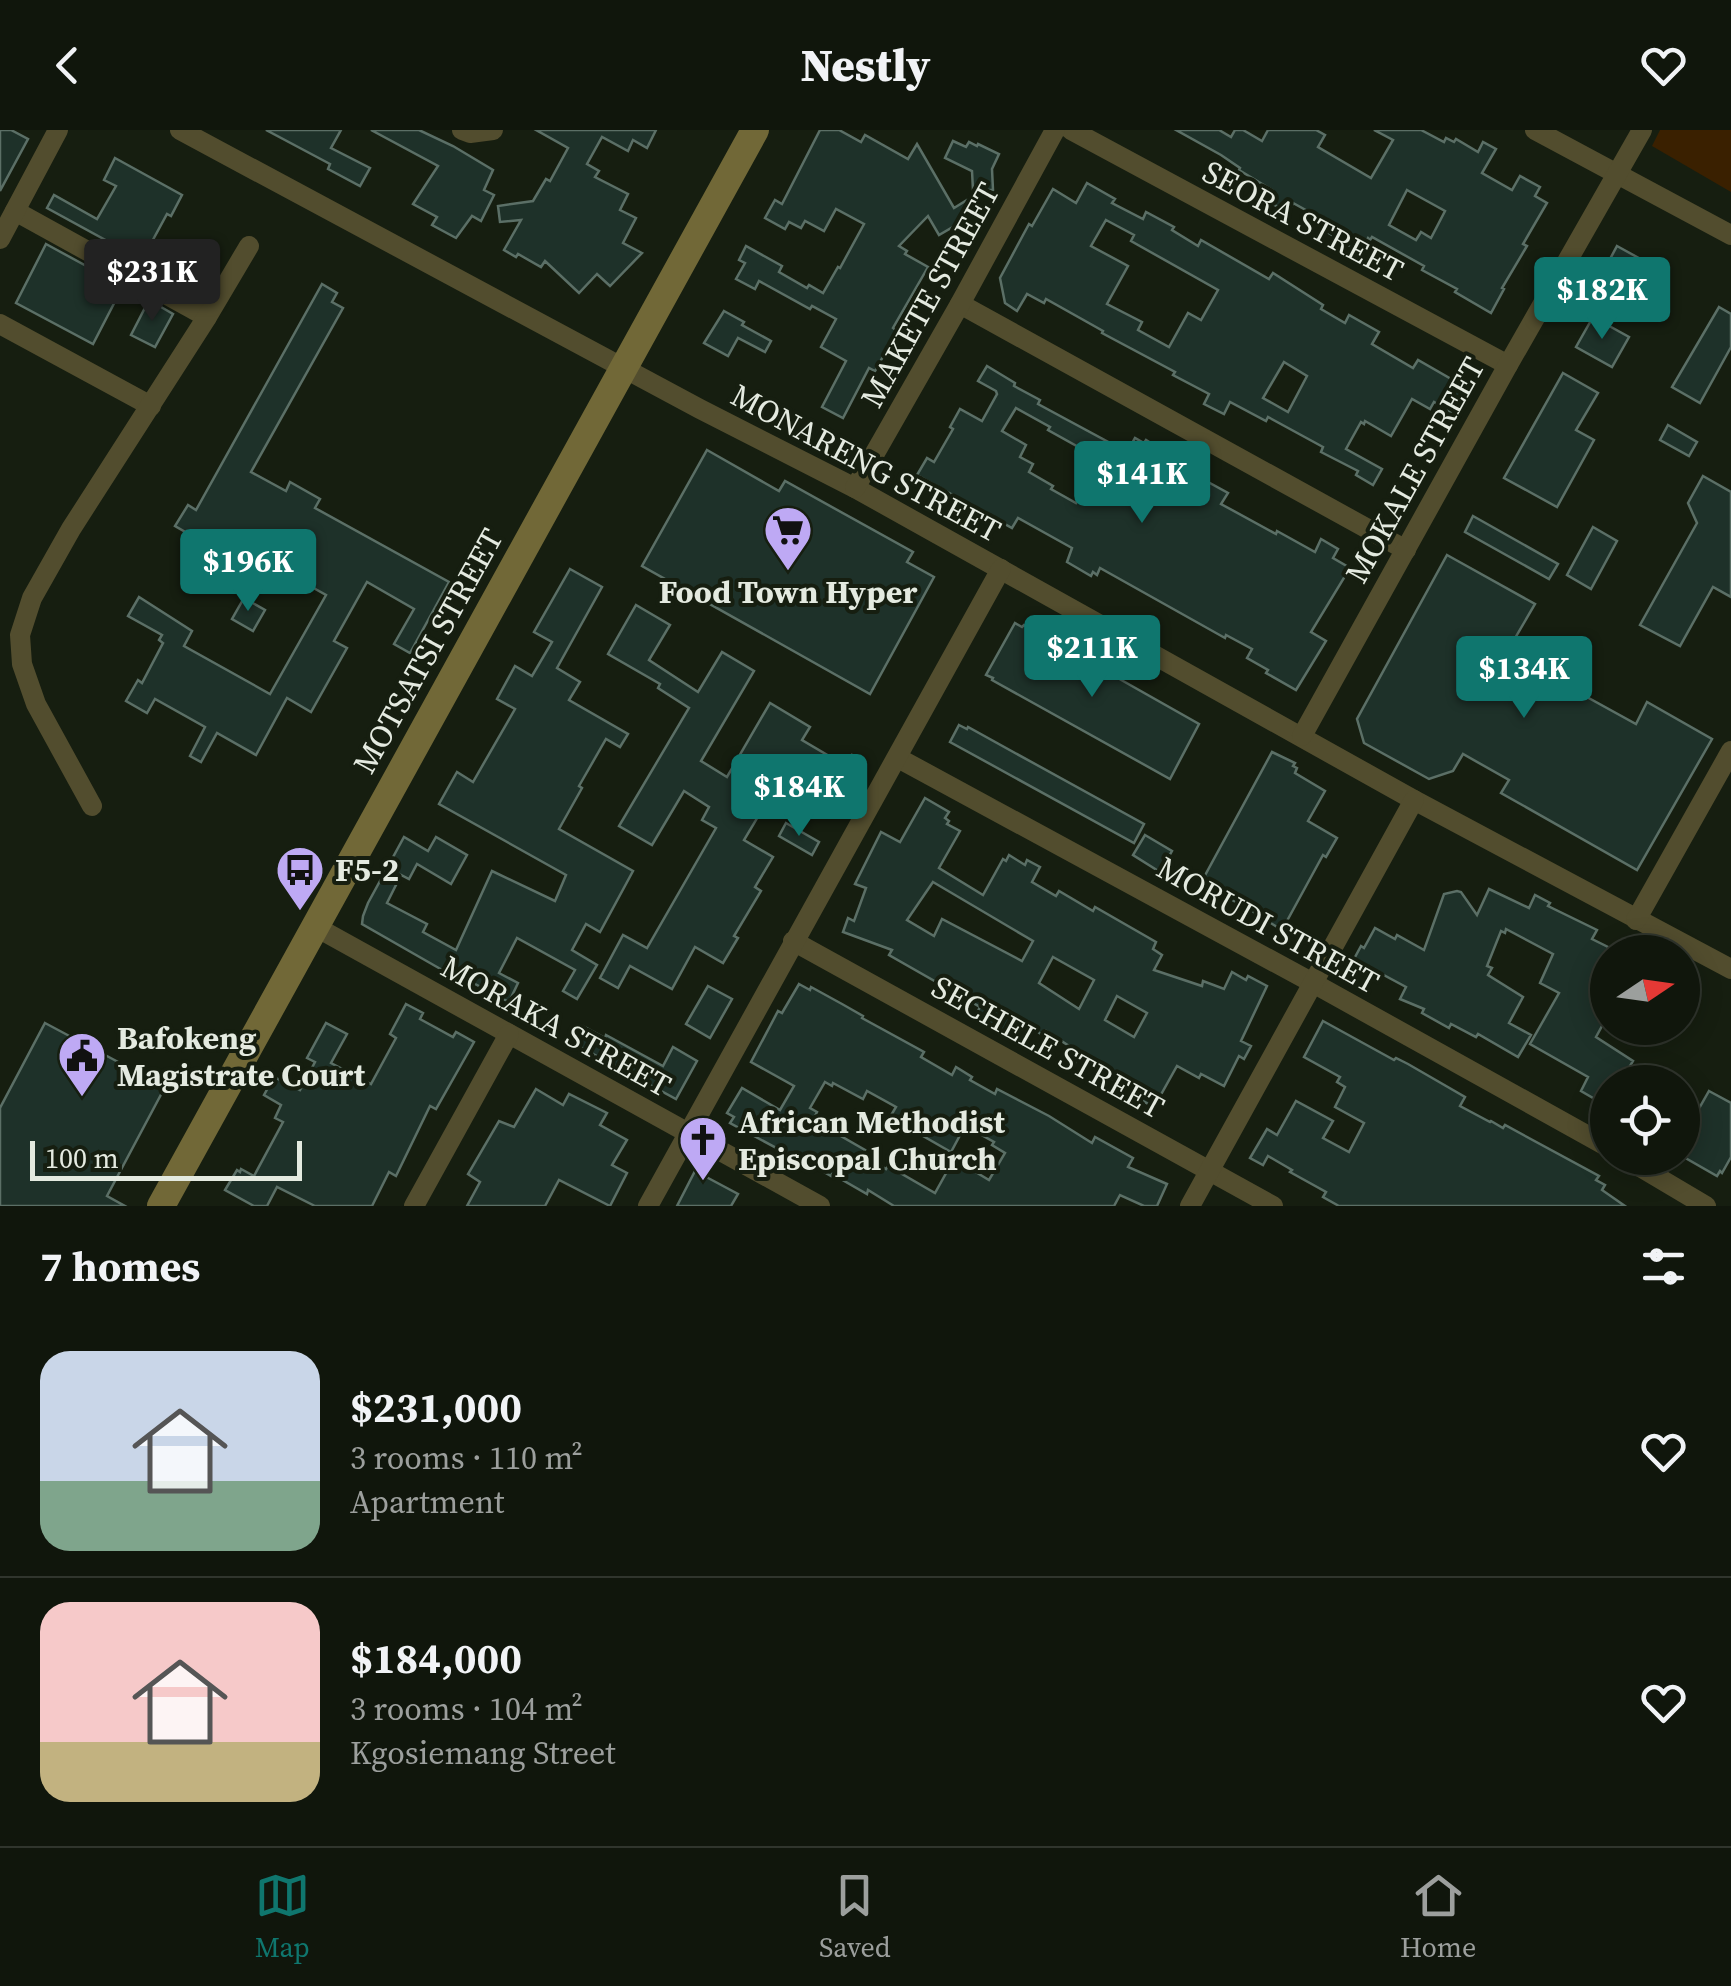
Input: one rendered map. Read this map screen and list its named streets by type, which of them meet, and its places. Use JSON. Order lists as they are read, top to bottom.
{
  "streets": {
    "street": [
      "SEORA STREET",
      "MAKETE STREET",
      "MONARENG STREET",
      "MOKALE STREET",
      "MOTSATSI STREET",
      "MORUDI STREET",
      "MORAKA STREET",
      "SECHELE STREET"
    ]
  },
  "crossings": [
    ["SEORA STREET", "MOKALE STREET"],
    ["MAKETE STREET", "MONARENG STREET"],
    ["MONARENG STREET", "MOKALE STREET"],
    ["MONARENG STREET", "MOTSATSI STREET"],
    ["MOTSATSI STREET", "MORAKA STREET"]
  ],
  "places": {
    "supermarket": ["Food Town Hyper"],
    "bus stop": ["F5-2"],
    "public building": ["Bafokeng Magistrate Court"],
    "church": ["African Methodist Episcopal Church"]
  },
  "scale_bar": "100 m",
  "north": "right",
  "page": {
    "header": "Nestly",
    "price": [
      "$231K",
      "$182K",
      "$141K",
      "$196K",
      "$211K",
      "$134K",
      "$184K"
    ],
    "scale": "100 m",
    "heading": "7 homes",
    "list": [
      {
        "name": "$231,000",
        "note": "3 rooms · 110 m² · Apartment"
      },
      {
        "name": "$184,000",
        "note": "3 rooms · 104 m² · Kgosiemang Street"
      }
    ],
    "tabs": ["Map", "Saved", "Home"]
  }
}
